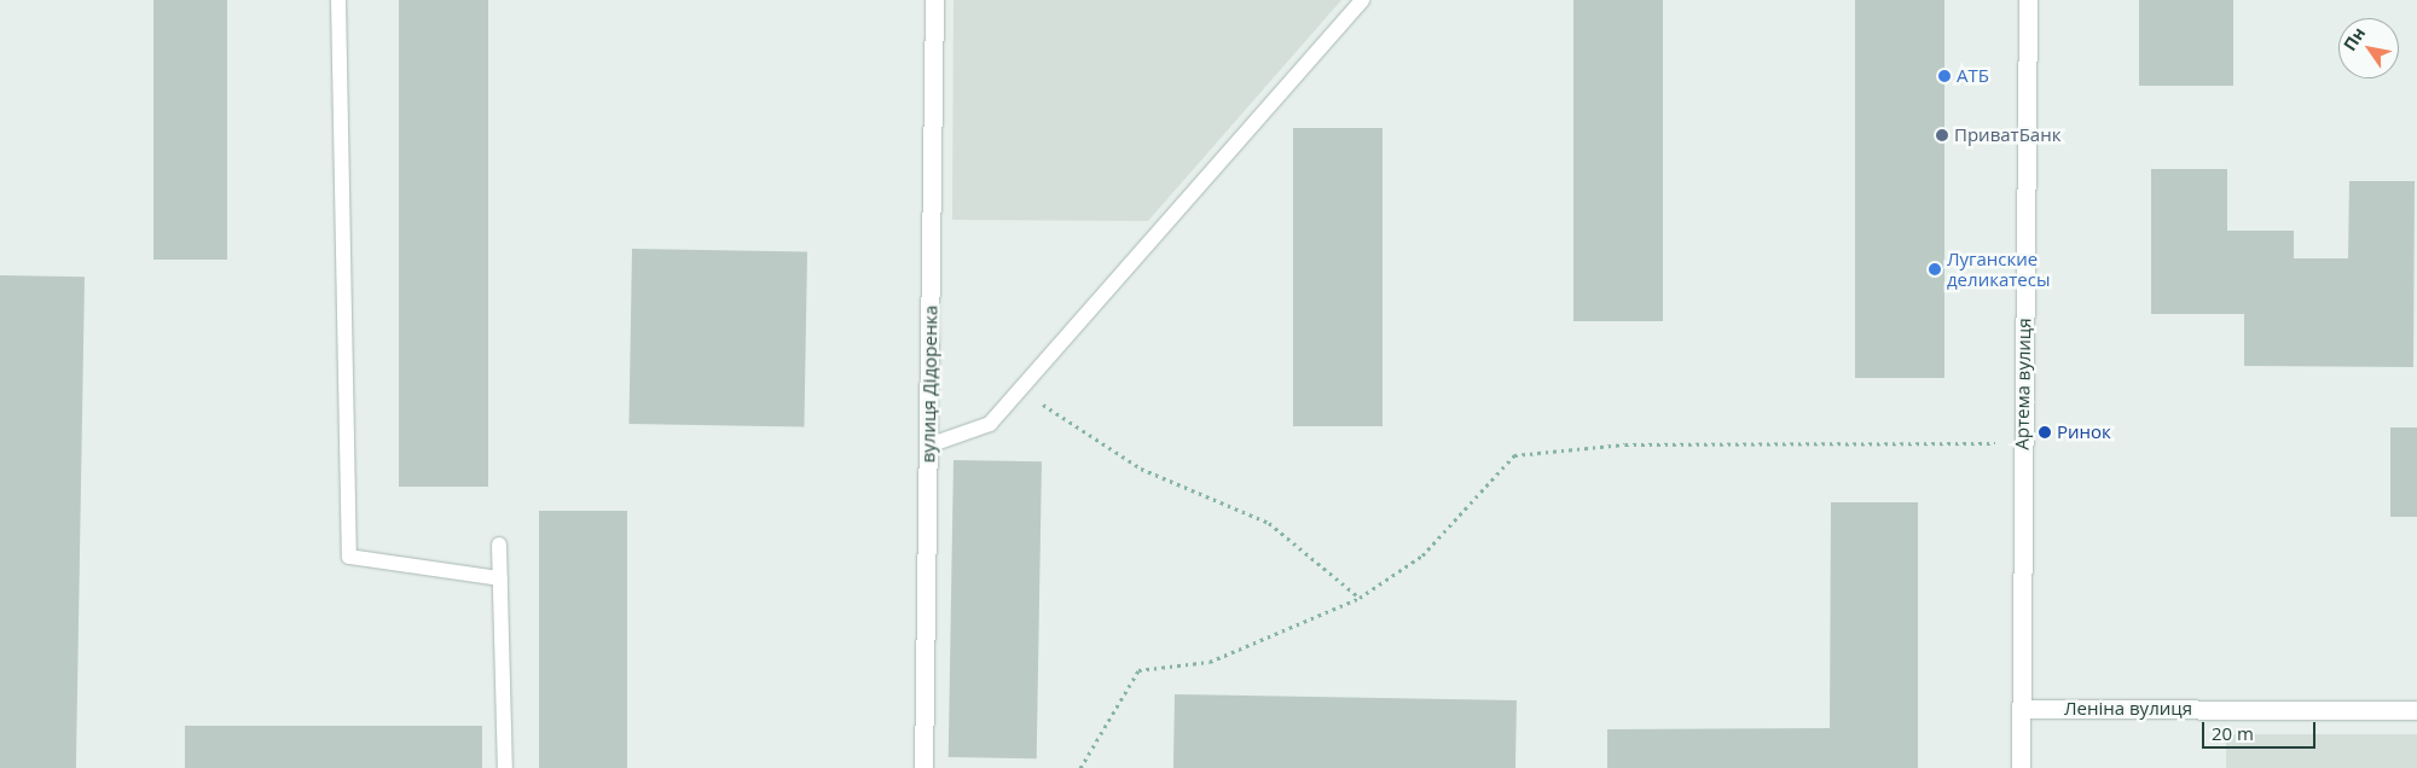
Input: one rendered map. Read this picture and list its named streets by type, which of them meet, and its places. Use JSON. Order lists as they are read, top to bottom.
{
  "streets": {
    "street": ["вулиця Дідоренка", "Артема вулиця", "Леніна вулиця"]
  },
  "crossings": [
    ["Артема вулиця", "Леніна вулиця"]
  ],
  "places": [
    "АТБ",
    "ПриватБанк",
    "Луганские деликатесы",
    "Ринок"
  ],
  "scale_bar": "20 m",
  "north": "top left"
}
